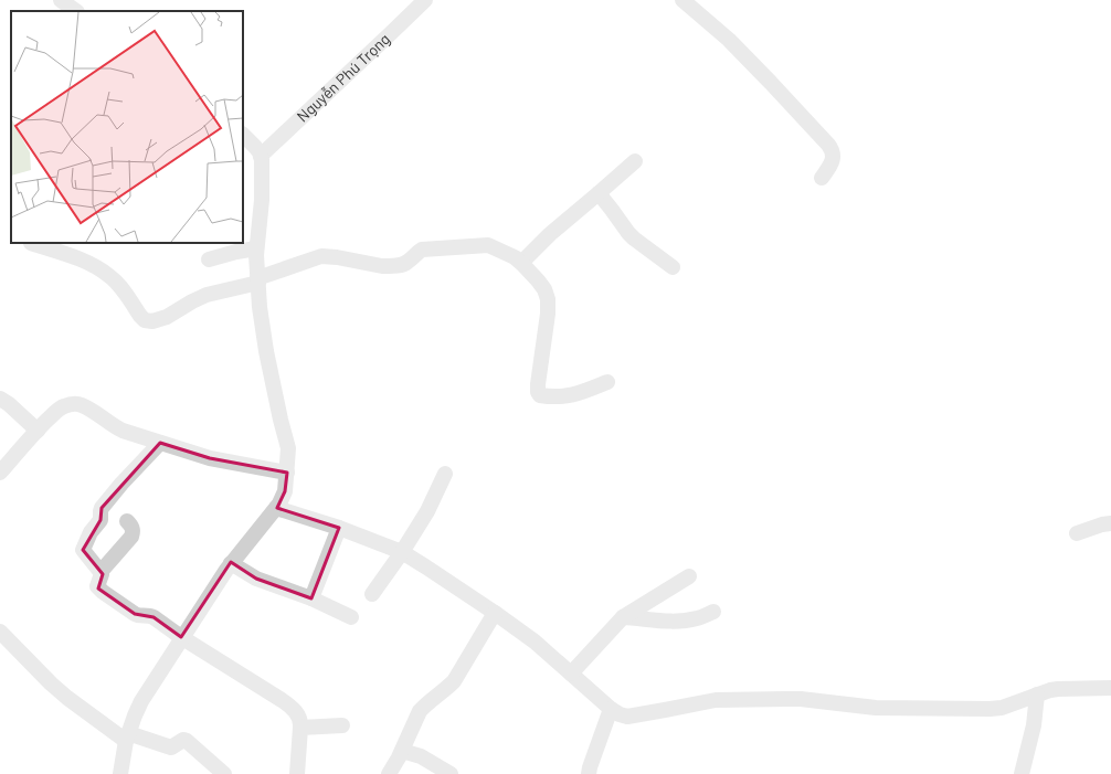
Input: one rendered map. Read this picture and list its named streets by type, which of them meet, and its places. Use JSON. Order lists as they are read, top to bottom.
{
  "streets": {
    "street": ["Nguyễn Phú Trọng"]
  }
}
